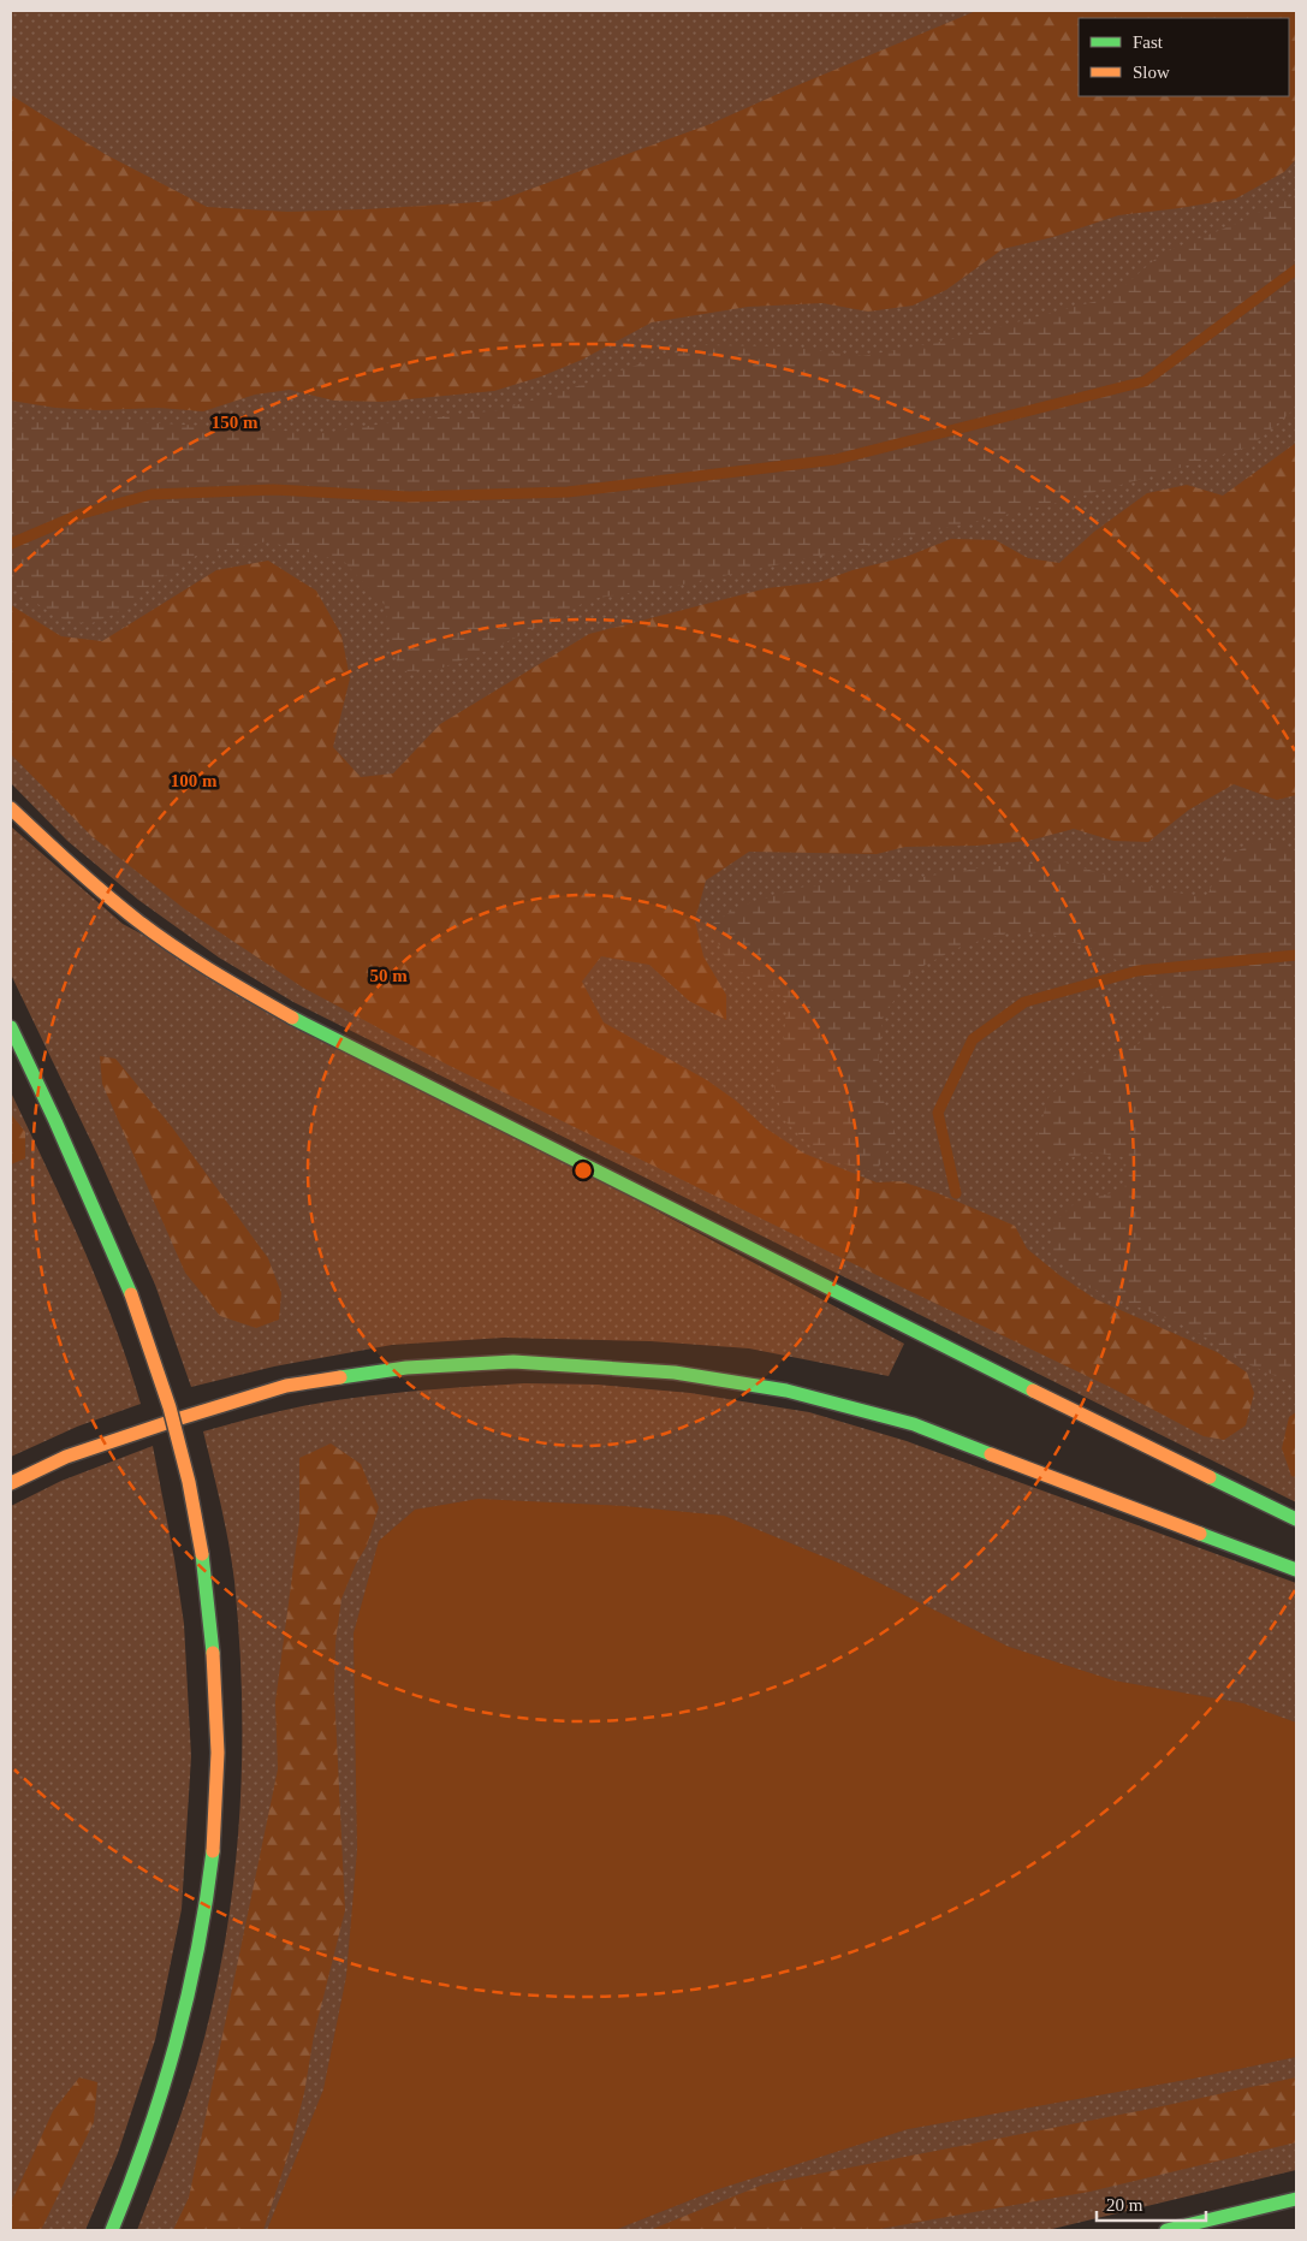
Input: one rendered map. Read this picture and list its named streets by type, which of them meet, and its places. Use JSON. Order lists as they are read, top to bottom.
{
  "legend": ["Fast", "Slow"],
  "scale_bar": "20 m",
  "rings": ["150 m", "100 m", "50 m"]
}
